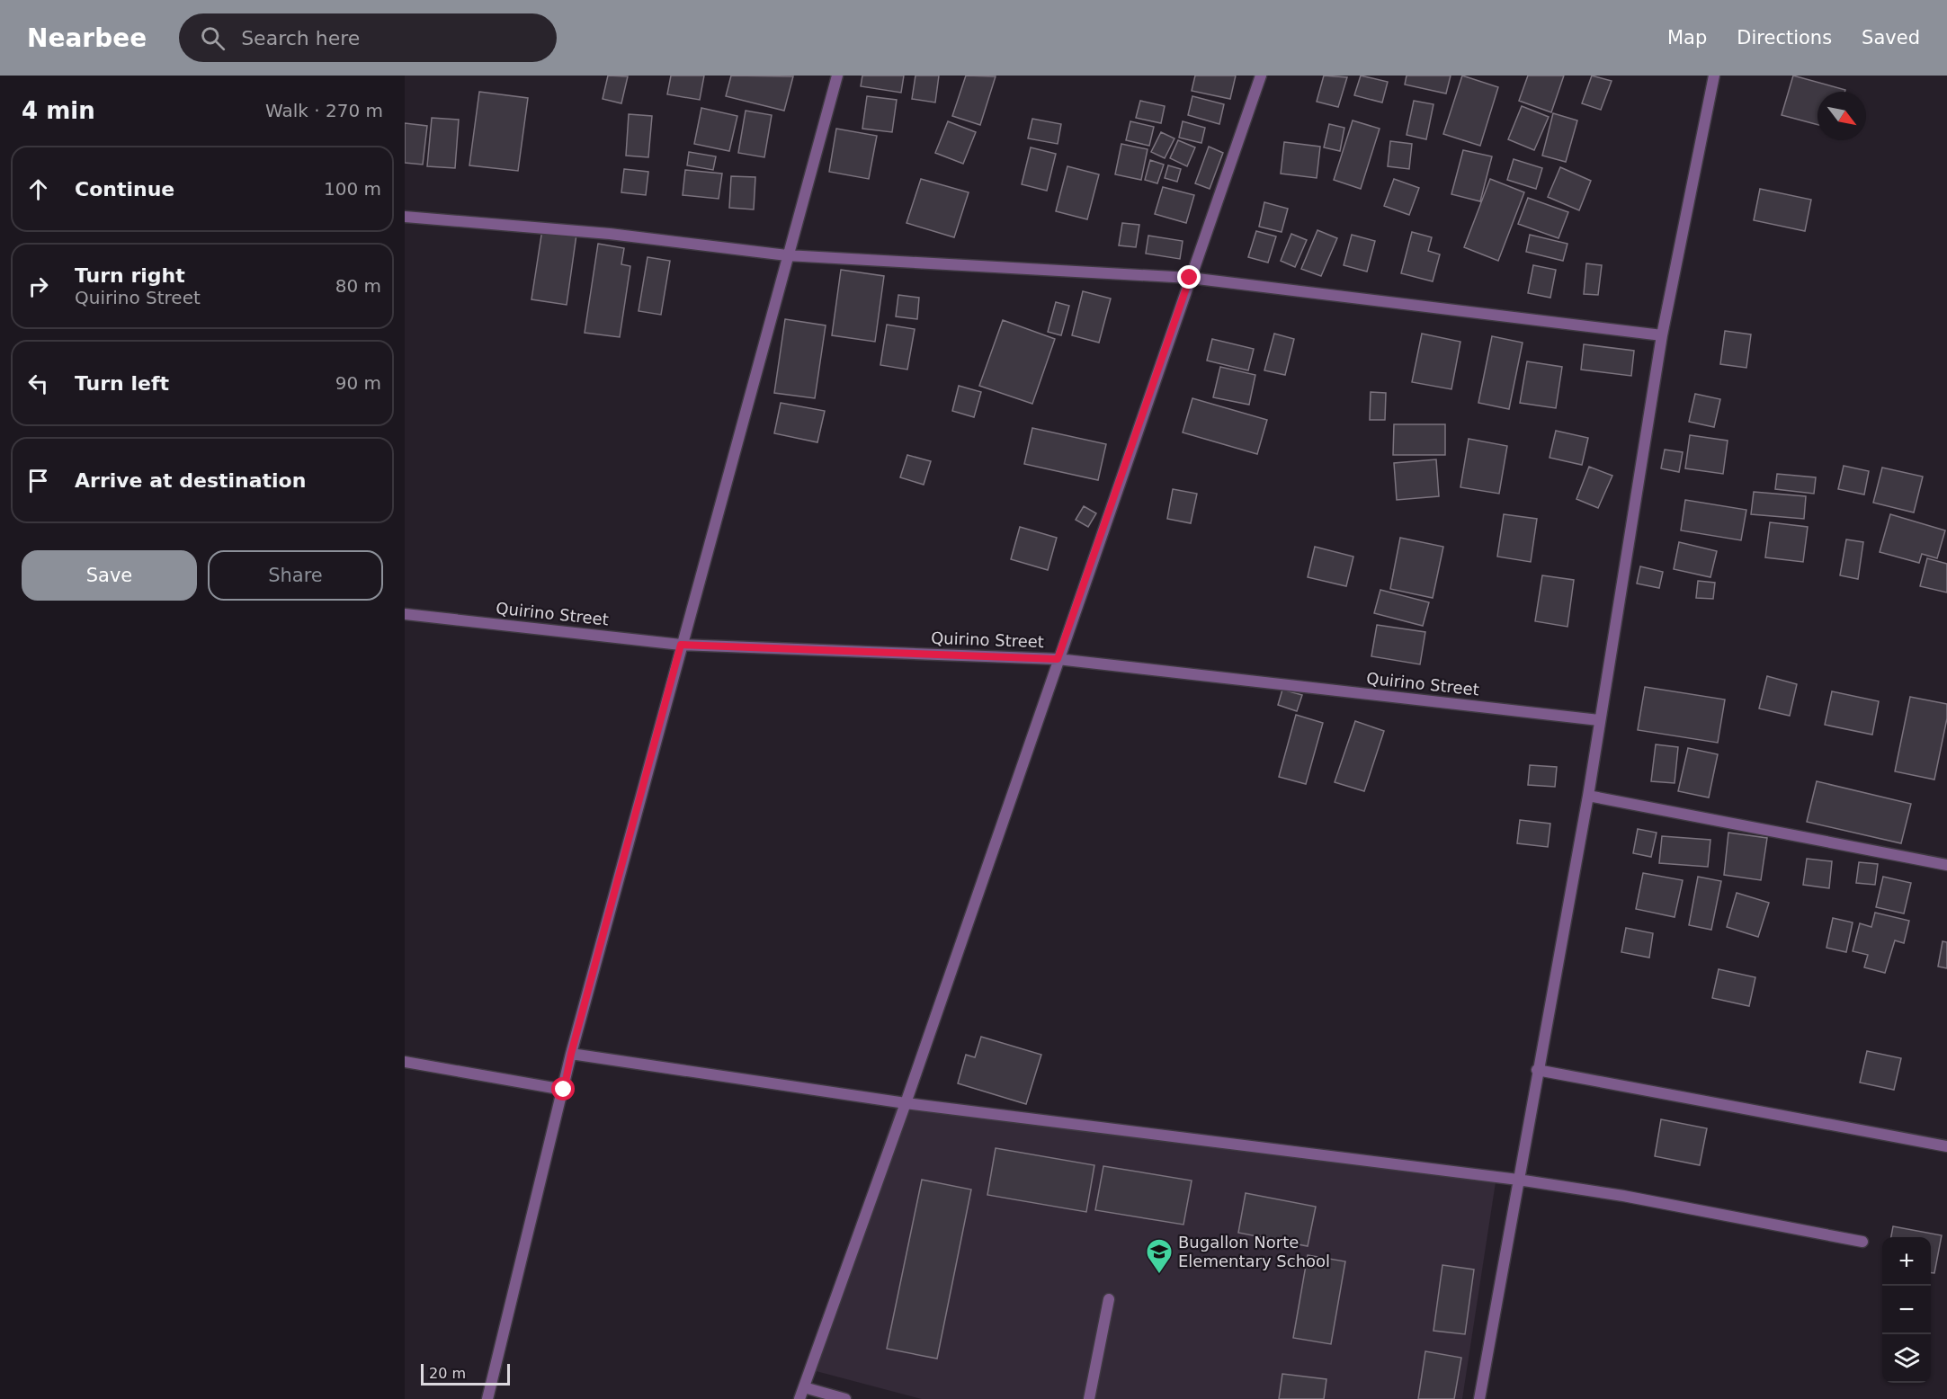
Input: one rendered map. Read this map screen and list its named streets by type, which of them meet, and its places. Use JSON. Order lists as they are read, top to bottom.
{
  "streets": {
    "street": ["Quirino Street"]
  },
  "places": {
    "school or university": ["Bugallon Norte Elementary School"]
  },
  "scale_bar": "20 m",
  "north": "bottom right",
  "page": {
    "header": "Nearbee",
    "search": "Search here",
    "nav": ["Map", "Directions", "Saved"],
    "heading": ["4 min", "Walk · 270 m"],
    "list": [
      ["Continue", "100 m"],
      ["Turn right", "Quirino Street", "80 m"],
      ["Turn left", "90 m"],
      "Arrive at destination"
    ],
    "buttons": ["Save", "Share"],
    "map_buttons": ["+", "−"],
    "scale": "20 m"
  }
}
